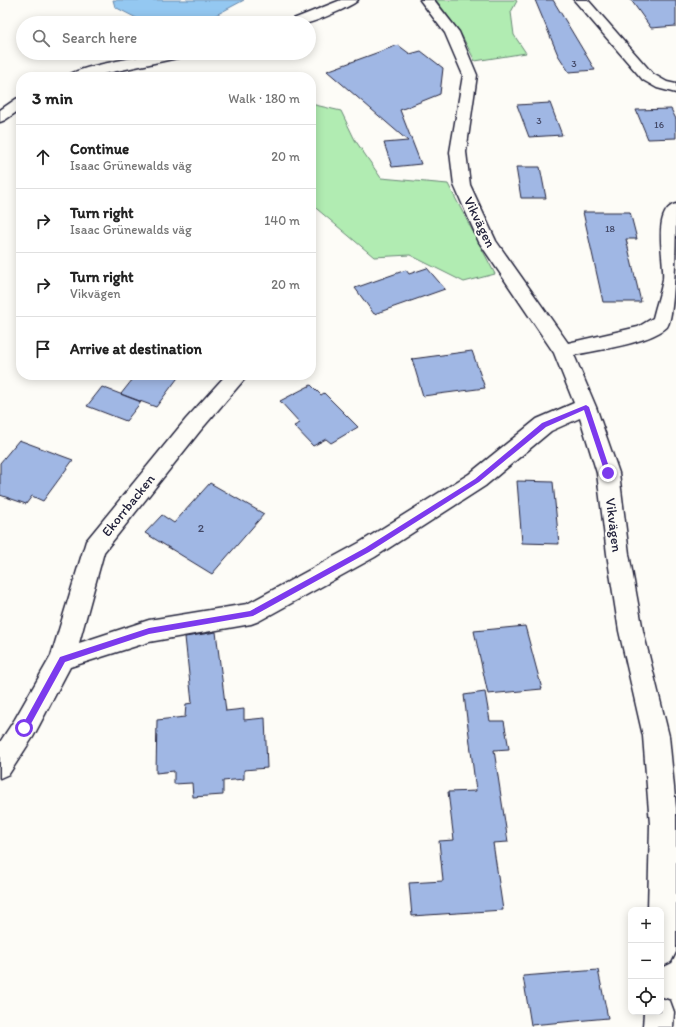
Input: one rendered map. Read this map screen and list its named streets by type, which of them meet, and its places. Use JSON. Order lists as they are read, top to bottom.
{
  "streets": {
    "street": ["Vikvägen", "Ekorrbacken"]
  },
  "house_numbers": [
    "3",
    "3",
    "16",
    "18",
    "2"
  ],
  "page": {
    "search": "Search here",
    "heading": ["3 min", "Walk · 180 m"],
    "list": [
      ["Continue", "Isaac Grünewalds väg", "20 m"],
      ["Turn right", "Isaac Grünewalds väg", "140 m"],
      ["Turn right", "Vikvägen", "20 m"],
      "Arrive at destination"
    ],
    "map_buttons": ["+", "−"]
  }
}
